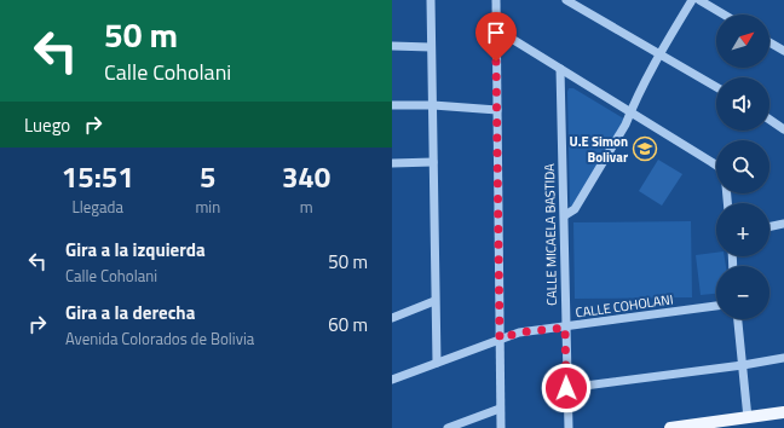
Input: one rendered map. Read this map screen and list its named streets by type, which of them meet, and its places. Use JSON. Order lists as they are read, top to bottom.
{
  "streets": {
    "street": ["CALLE MICAELA BASTIDA", "CALLE COHOLANI"]
  },
  "crossings": [
    ["CALLE MICAELA BASTIDA", "CALLE COHOLANI"]
  ],
  "places": {
    "school or university": ["U.E Simon Bolivar"]
  },
  "north": "top right",
  "page": {
    "turn": ["50 m", "Calle Coholani"],
    "map_buttons": ["+", "−"],
    "then": "Luego",
    "eta": [
      "15:51",
      "Llegada",
      "5",
      "min",
      "340",
      "m"
    ],
    "list": [
      {
        "name": "Gira a la izquierda",
        "note": "Calle Coholani",
        "value": "50 m"
      },
      {
        "name": "Gira a la derecha",
        "note": "Avenida Colorados de Bolivia",
        "value": "60 m"
      }
    ]
  }
}
